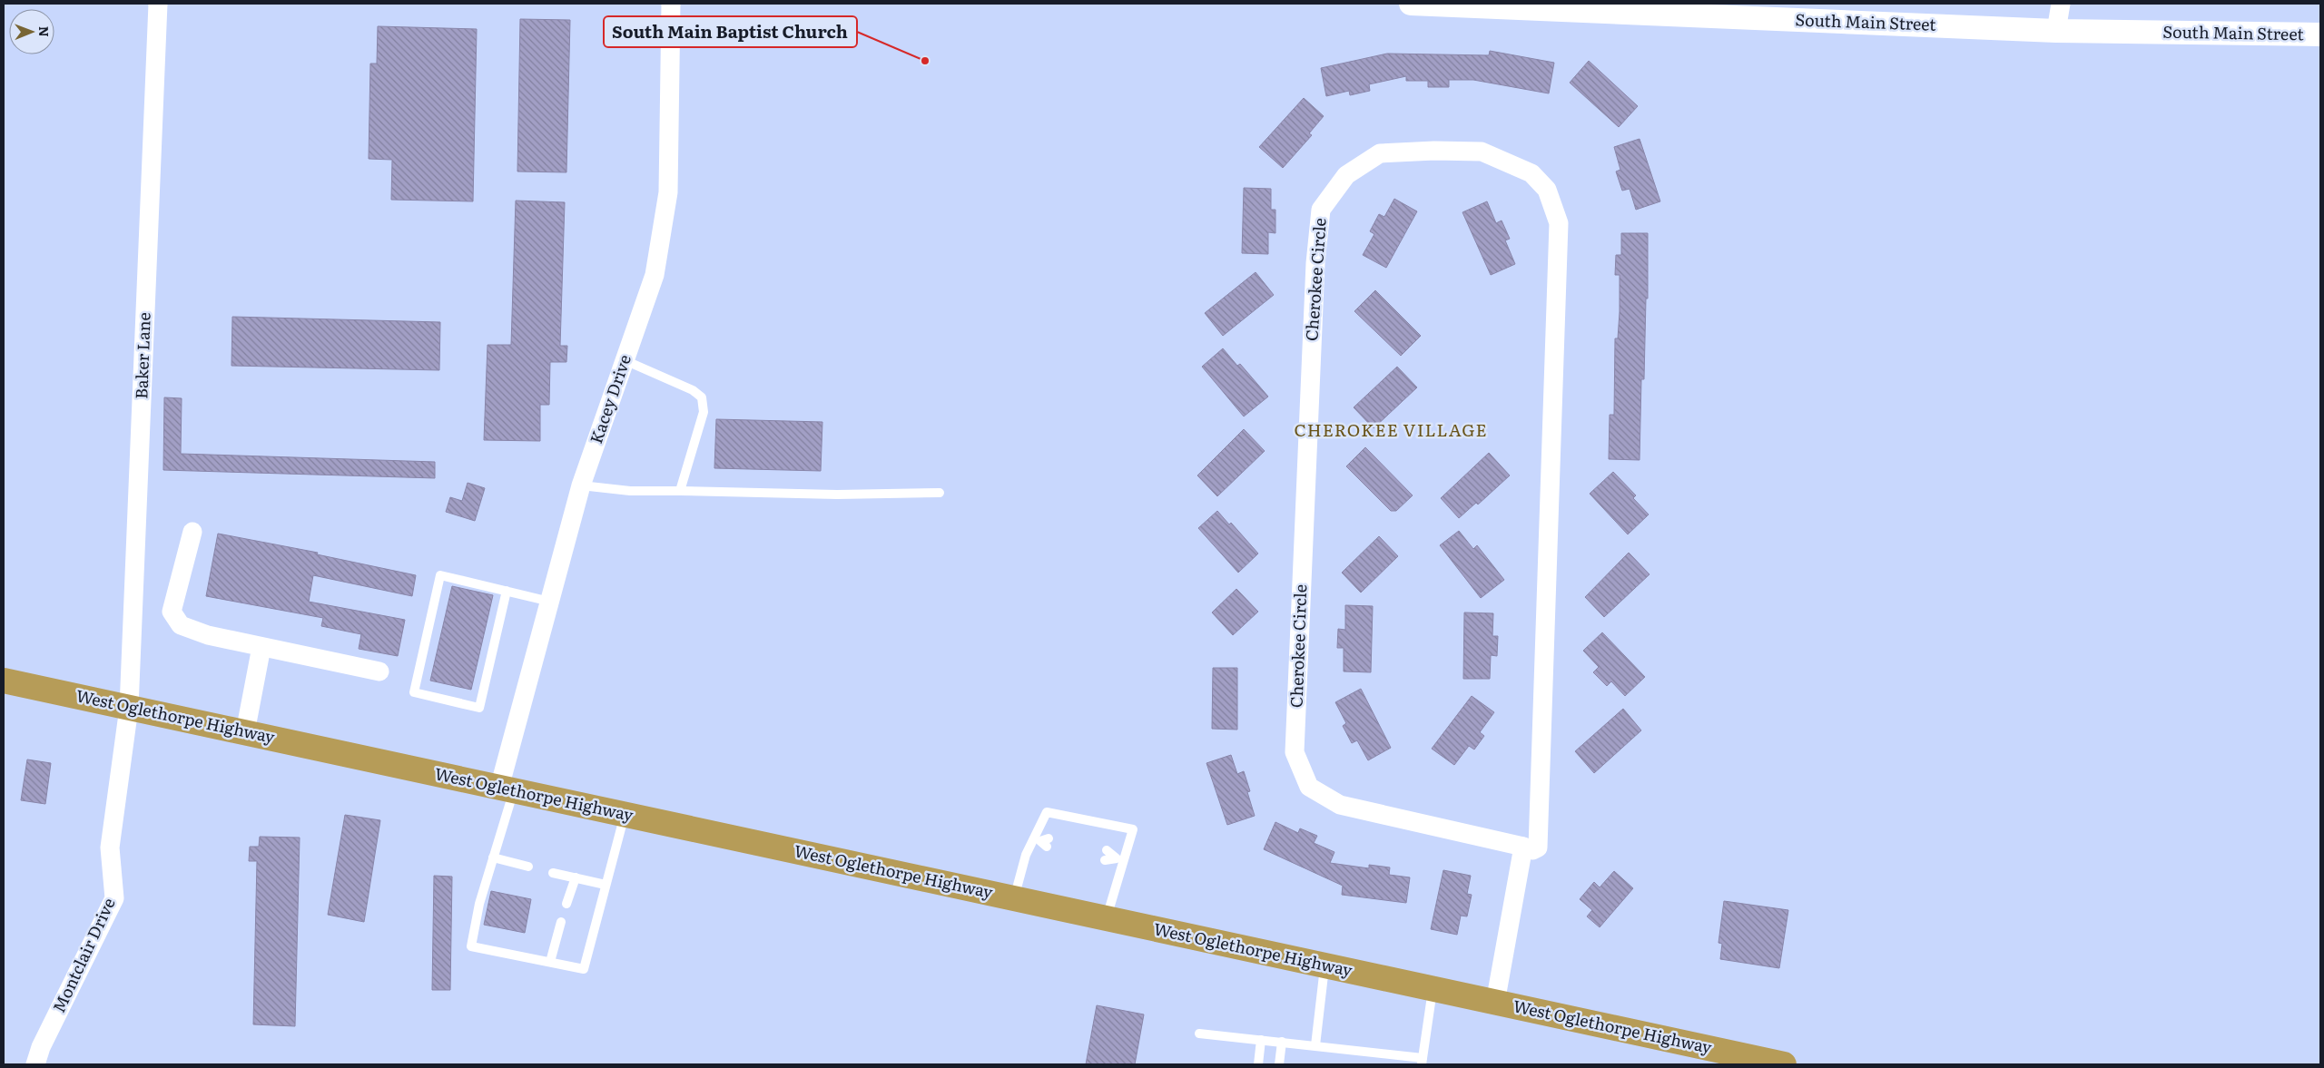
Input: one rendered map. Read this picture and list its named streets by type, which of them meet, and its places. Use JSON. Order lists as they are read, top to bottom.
{
  "streets": {
    "highway": ["West Oglethorpe Highway"],
    "street": [
      "South Main Street",
      "Cherokee Circle",
      "Baker Lane",
      "Kacey Drive",
      "Montclair Drive"
    ]
  },
  "crossings": [
    ["Baker Lane", "West Oglethorpe Highway"],
    ["Baker Lane", "Montclair Drive"],
    ["Kacey Drive", "West Oglethorpe Highway"],
    ["West Oglethorpe Highway", "Montclair Drive"]
  ],
  "districts": ["CHEROKEE VILLAGE"],
  "places": ["South Main Baptist Church"],
  "north": "right"
}
